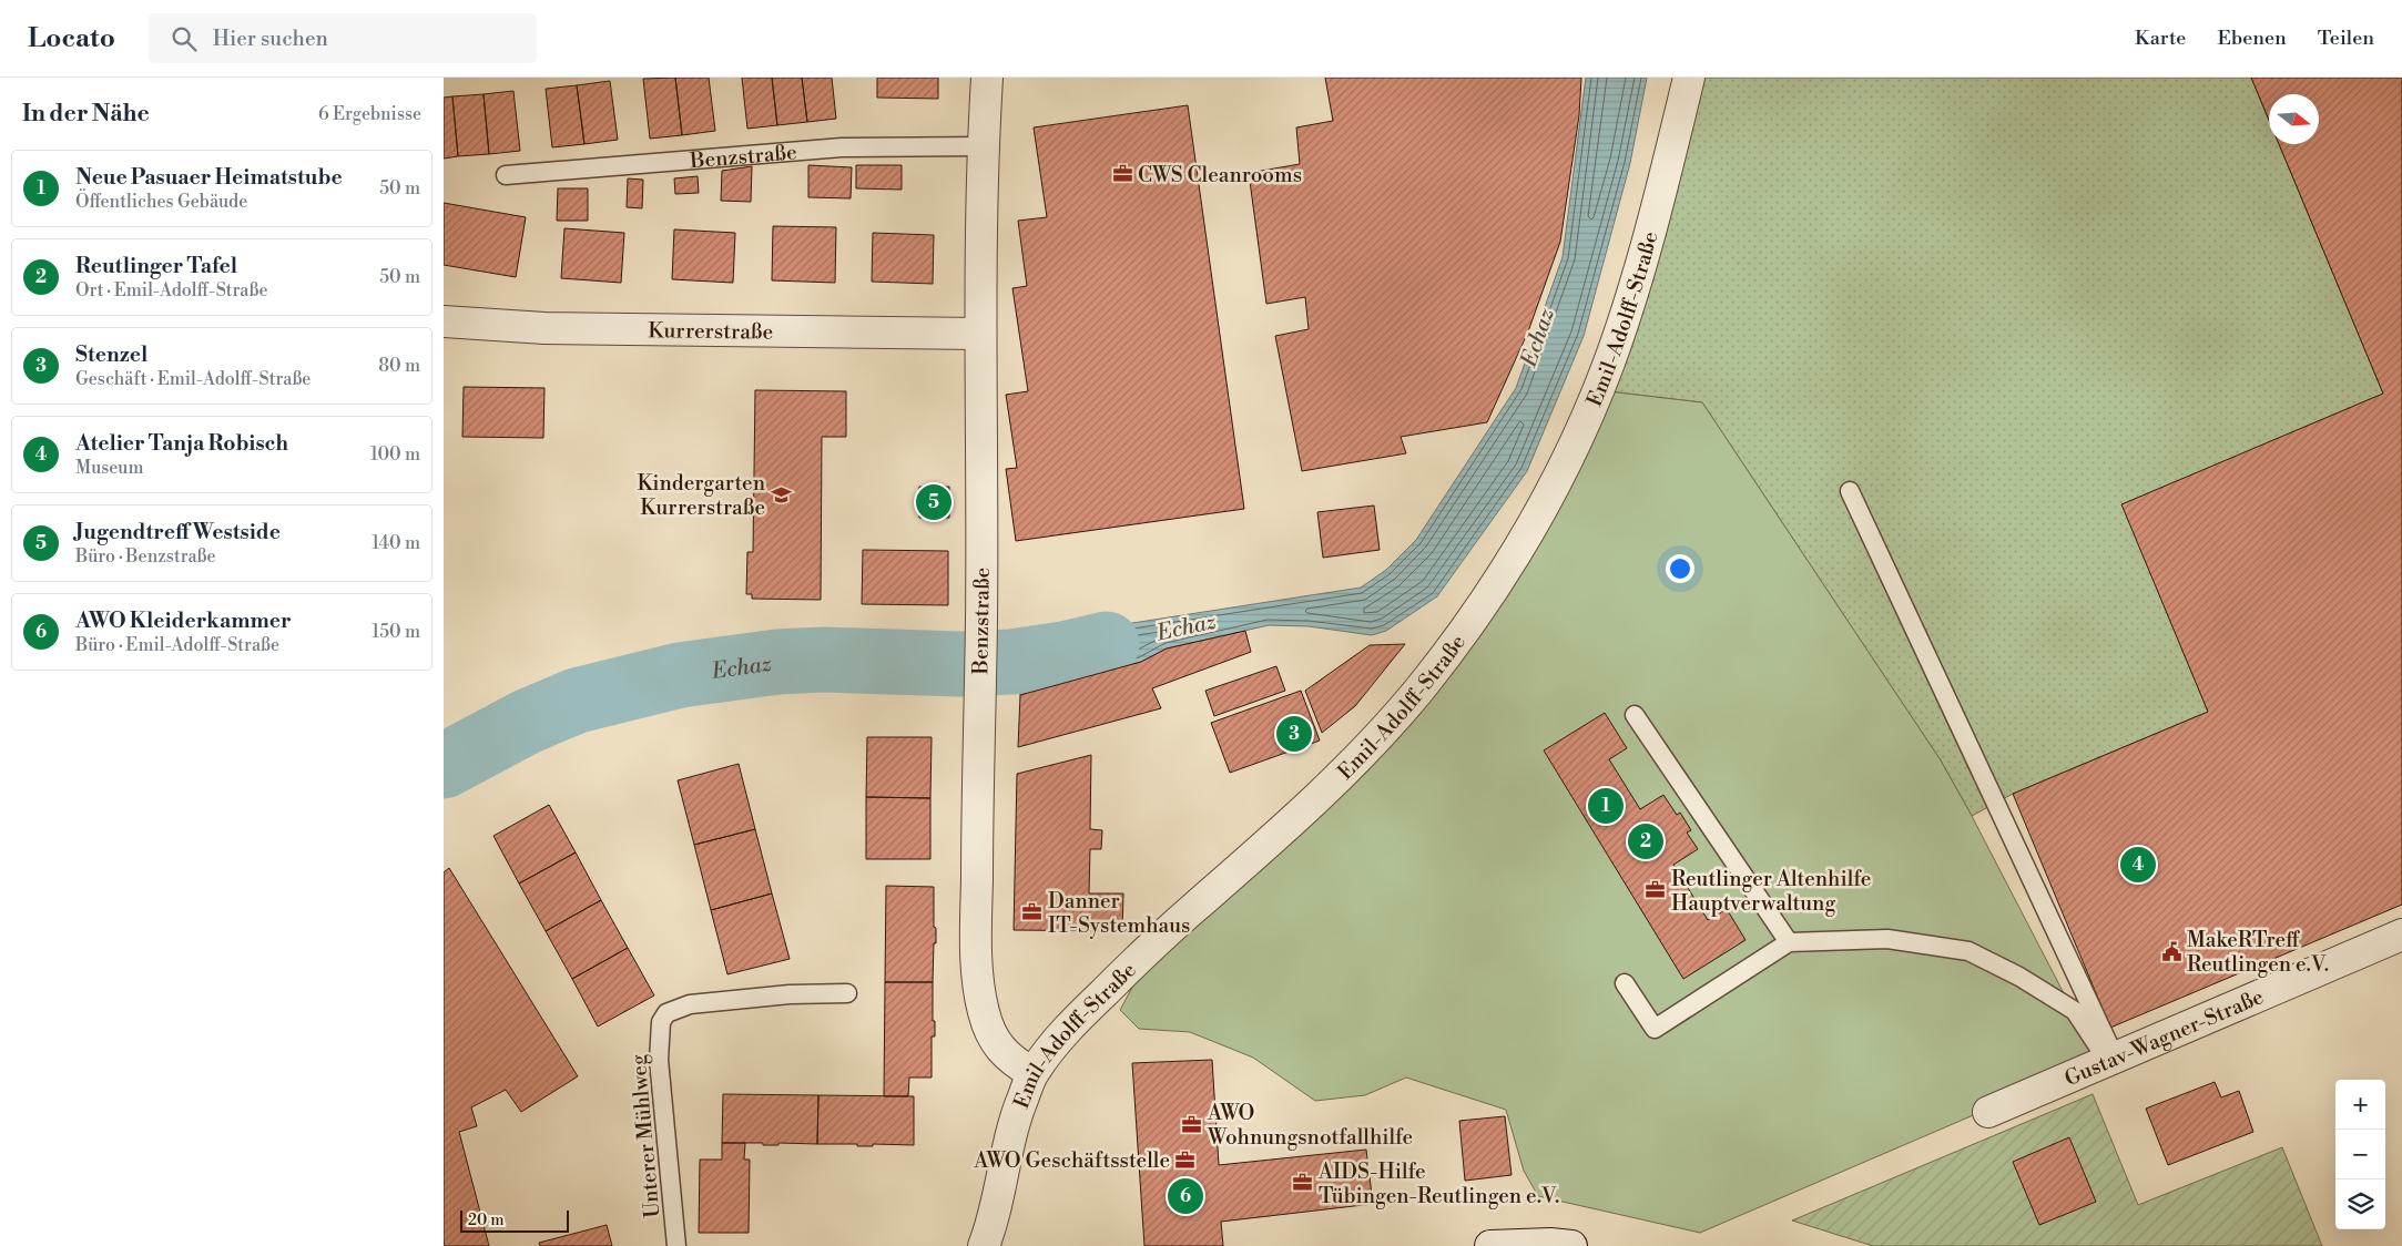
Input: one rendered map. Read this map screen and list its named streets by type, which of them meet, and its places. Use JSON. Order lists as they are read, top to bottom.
{
  "streets": {
    "street": [
      "Benzstraße",
      "Emil-Adolff-Straße",
      "Kurrerstraße",
      "Gustav-Wagner-Straße"
    ],
    "lane": ["Unterer Mühlweg"]
  },
  "crossings": [
    ["Benzstraße", "Emil-Adolff-Straße"],
    ["Benzstraße", "Kurrerstraße"]
  ],
  "water": ["Echaz"],
  "places": {
    "office": [
      "CWS Cleanrooms",
      "Reutlinger Altenhilfe Hauptverwaltung",
      "Danner IT-Systemhaus",
      "AWO Wohnungsnotfallhilfe",
      "AWO Geschäftsstelle",
      "AIDS-Hilfe Tübingen-Reutlingen e.V."
    ],
    "school or university": ["Kindergarten Kurrerstraße"],
    "public building": ["MakeRTreff Reutlingen e.V."]
  },
  "scale_bar": "20 m",
  "north": "right",
  "page": {
    "header": "Locato",
    "search": "Hier suchen",
    "nav": ["Karte", "Ebenen", "Teilen"],
    "heading": ["In der Nähe", "6 Ergebnisse"],
    "list": [
      {
        "mark": "1",
        "name": "Neue Pasuaer Heimatstube",
        "note": "Öffentliches Gebäude",
        "value": "50 m"
      },
      {
        "mark": "2",
        "name": "Reutlinger Tafel",
        "note": "Ort · Emil-Adolff-Straße",
        "value": "50 m"
      },
      {
        "mark": "3",
        "name": "Stenzel",
        "note": "Geschäft · Emil-Adolff-Straße",
        "value": "80 m"
      },
      {
        "mark": "4",
        "name": "Atelier Tanja Robisch",
        "note": "Museum",
        "value": "100 m"
      },
      {
        "mark": "5",
        "name": "Jugendtreff Westside",
        "note": "Büro · Benzstraße",
        "value": "140 m"
      },
      {
        "mark": "6",
        "name": "AWO Kleiderkammer",
        "note": "Büro · Emil-Adolff-Straße",
        "value": "150 m"
      }
    ],
    "pins": [
      "5",
      "3",
      "1",
      "2",
      "4",
      "6"
    ],
    "map_buttons": ["+", "−"],
    "scale": "20 m"
  }
}
